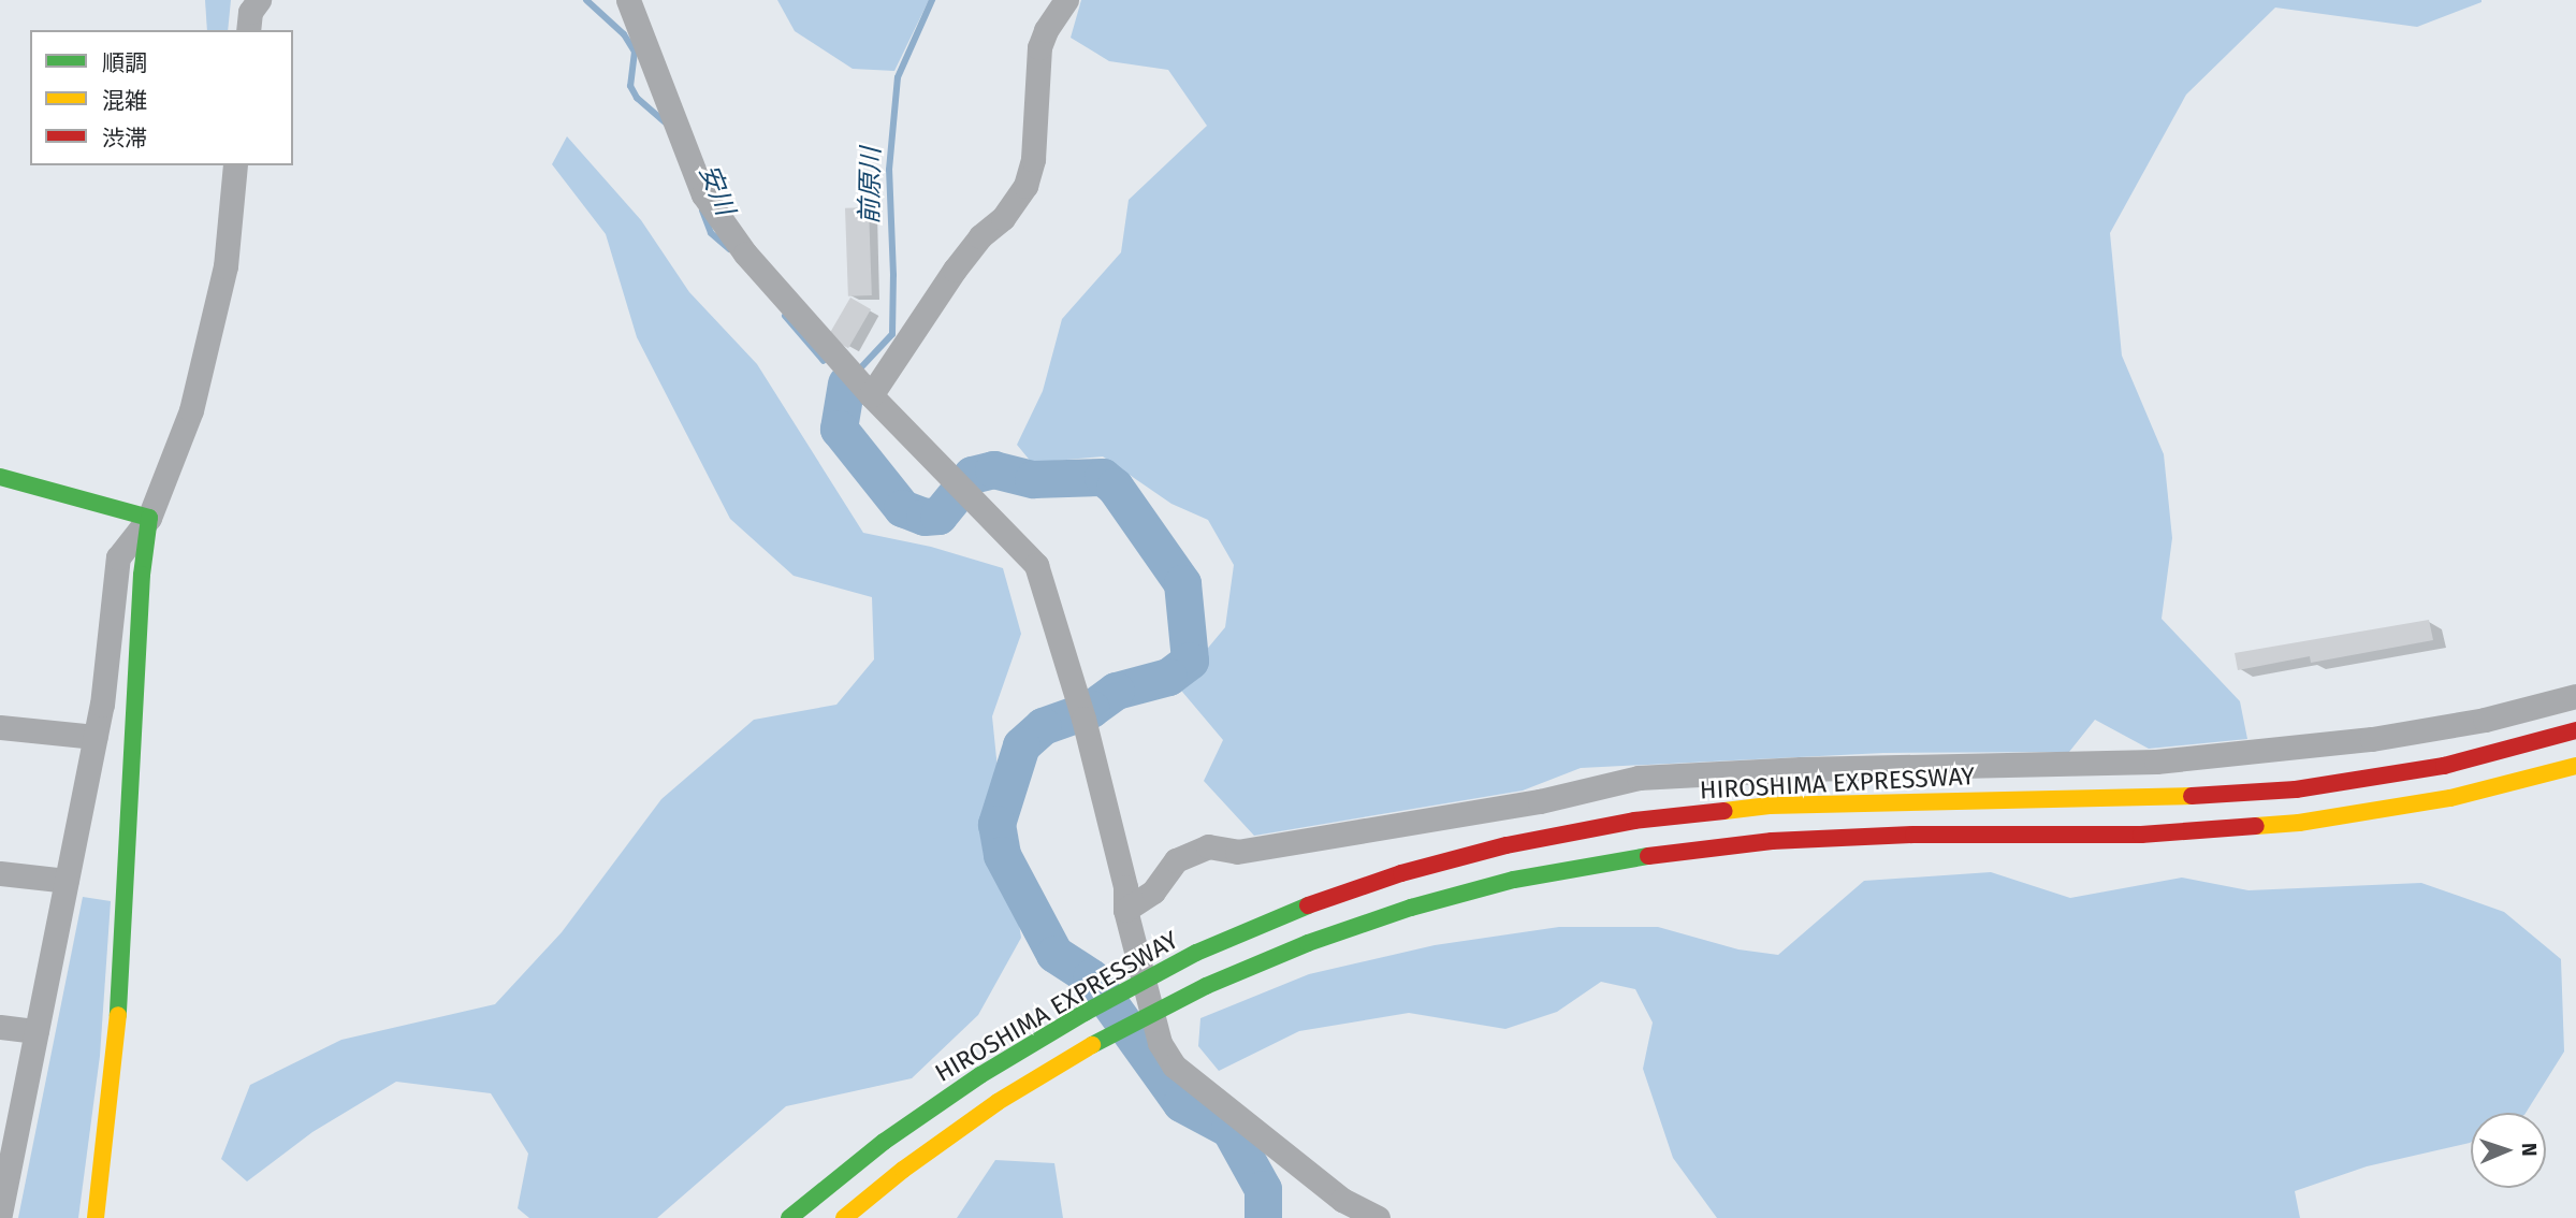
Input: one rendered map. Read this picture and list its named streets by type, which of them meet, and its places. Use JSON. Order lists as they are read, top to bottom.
{
  "streets": {
    "main road": ["HIROSHIMA EXPRESSWAY"]
  },
  "water": ["前原川", "安川"],
  "legend": ["順調", "混雑", "渋滞"],
  "north": "right"
}
